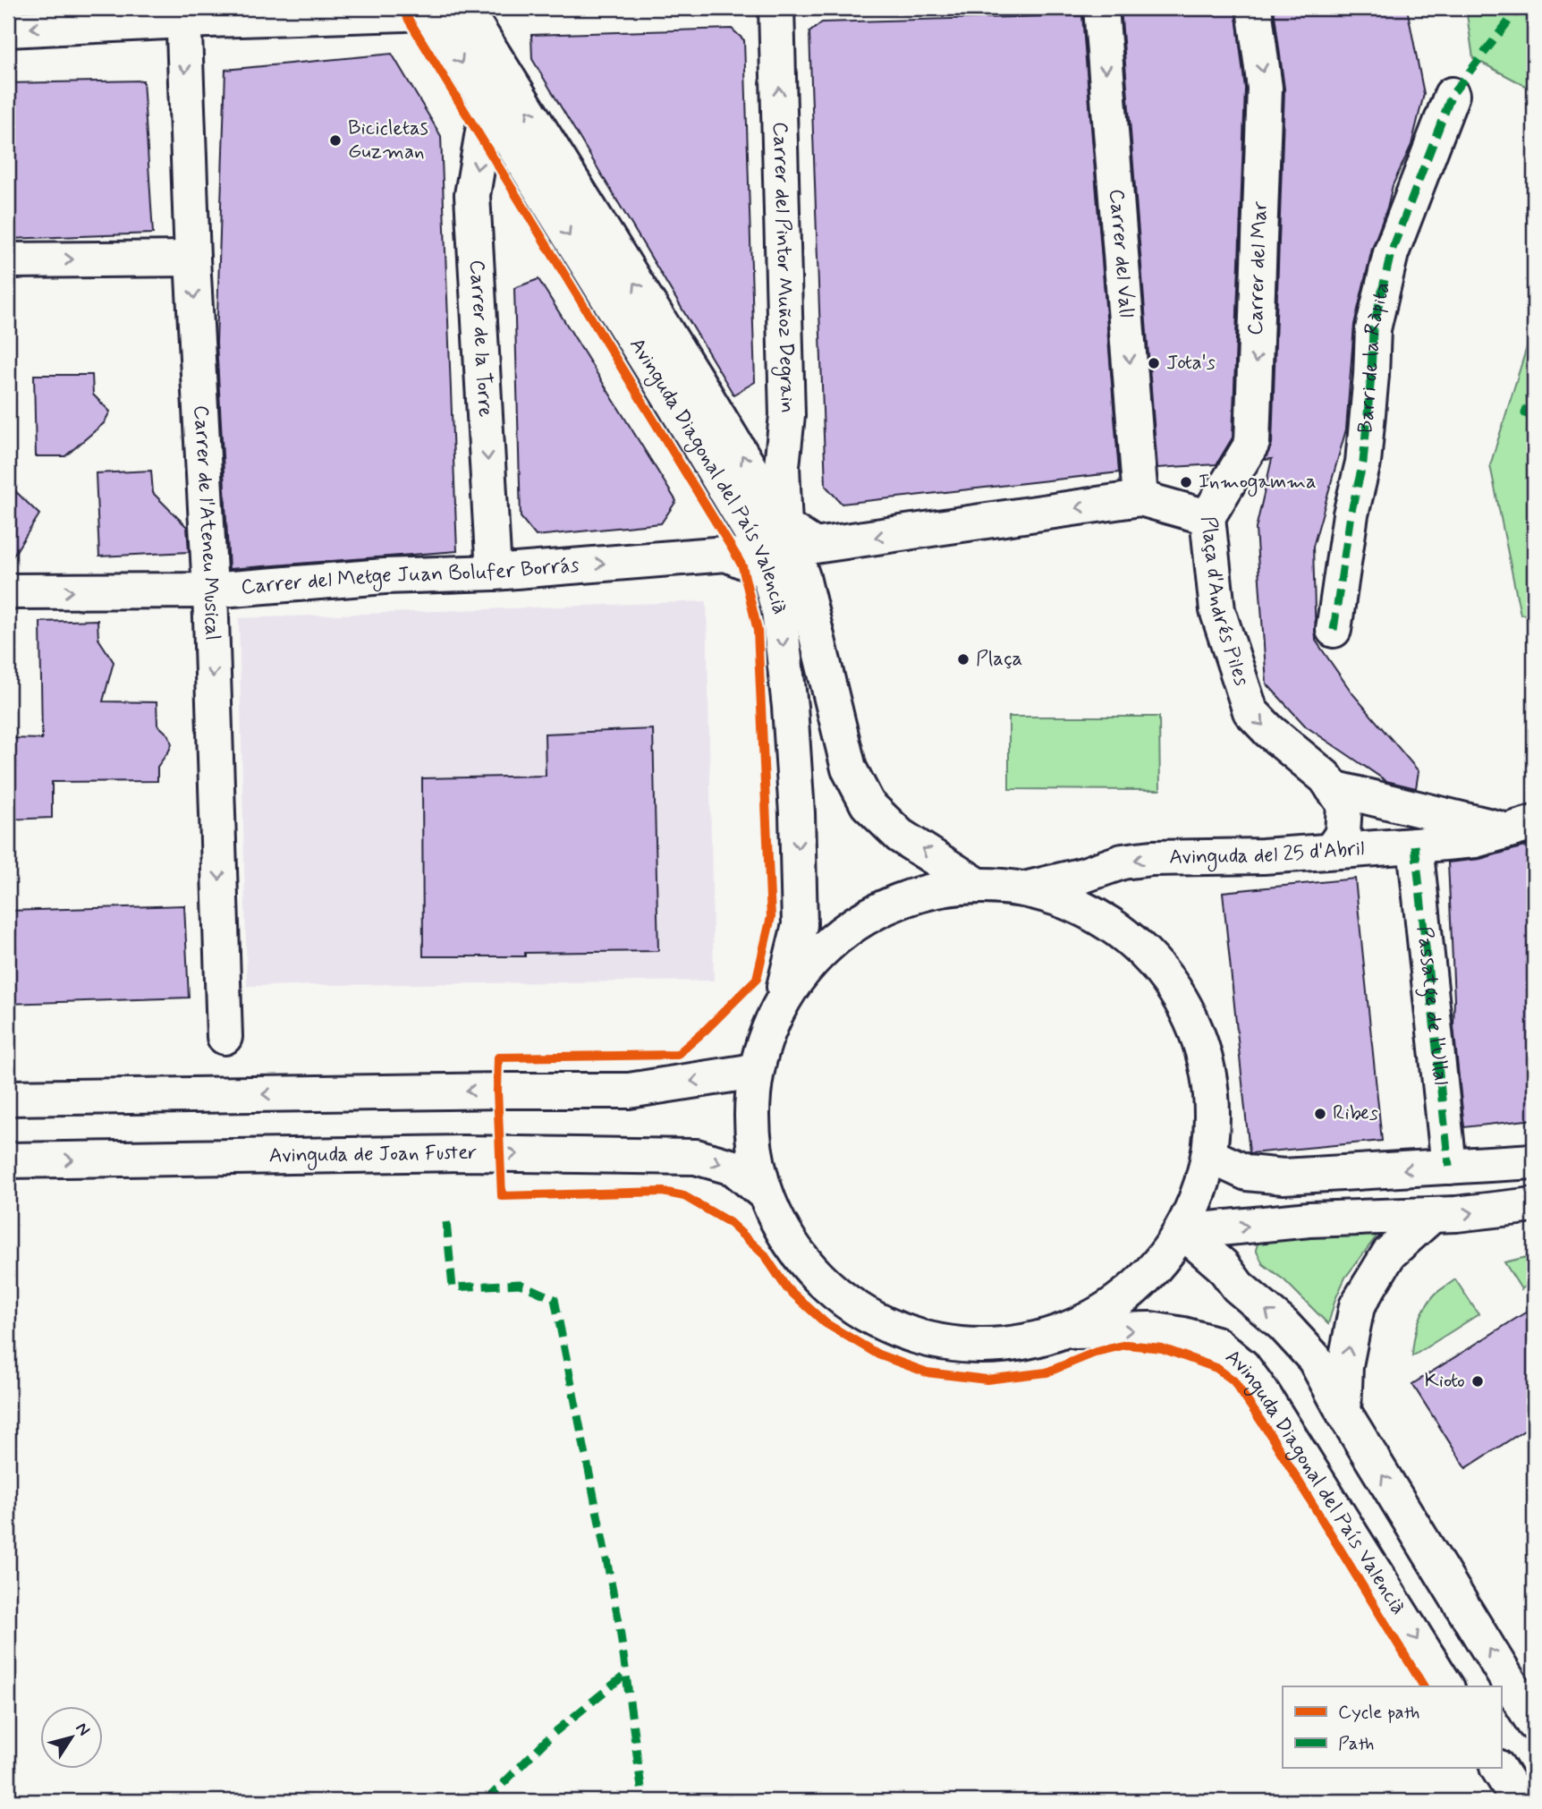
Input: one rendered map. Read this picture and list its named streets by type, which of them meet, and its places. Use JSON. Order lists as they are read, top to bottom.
{
  "streets": {
    "street": [
      "Carrer del Vall",
      "Carrer del Pintor Muñoz Degrain",
      "Carrer del Mar",
      "Carrer de la Torre",
      "Barri de la Ràpita",
      "Avinguda Diagonal del País Valencià",
      "Carrer de l'Ateneu Musical",
      "Carrer del Metge Juan Bolufer Borrás",
      "Plaça d'Andrés Piles",
      "Avinguda del 25 d'Abril",
      "Passatge de l'Ullal",
      "Avinguda de Joan Fuster"
    ]
  },
  "crossings": [
    ["Carrer del Vall", "Plaça d'Andrés Piles"],
    ["Carrer del Pintor Muñoz Degrain", "Avinguda Diagonal del País Valencià"],
    ["Carrer del Pintor Muñoz Degrain", "Plaça d'Andrés Piles"],
    ["Carrer del Mar", "Plaça d'Andrés Piles"],
    ["Carrer de la Torre", "Avinguda Diagonal del País Valencià"],
    ["Carrer de la Torre", "Carrer del Metge Juan Bolufer Borrás"],
    ["Avinguda Diagonal del País Valencià", "Carrer del Metge Juan Bolufer Borrás"],
    ["Avinguda Diagonal del País Valencià", "Plaça d'Andrés Piles"],
    ["Carrer de l'Ateneu Musical", "Carrer del Metge Juan Bolufer Borrás"],
    ["Plaça d'Andrés Piles", "Avinguda del 25 d'Abril"],
    ["Avinguda del 25 d'Abril", "Passatge de l'Ullal"]
  ],
  "one_way": [
    "Carrer del Vall",
    "Carrer del Pintor Muñoz Degrain",
    "Carrer del Mar",
    "Carrer de la Torre",
    "Carrer de l'Ateneu Musical",
    "Carrer del Metge Juan Bolufer Borrás",
    "Avinguda del 25 d'Abril"
  ],
  "places": [
    "Bicicletas Guzman",
    "Jota's",
    "Inmogamma",
    "Plaça",
    "Ribes",
    "Kioto"
  ],
  "legend": ["Cycle path", "Path"],
  "north": "top right"
}
